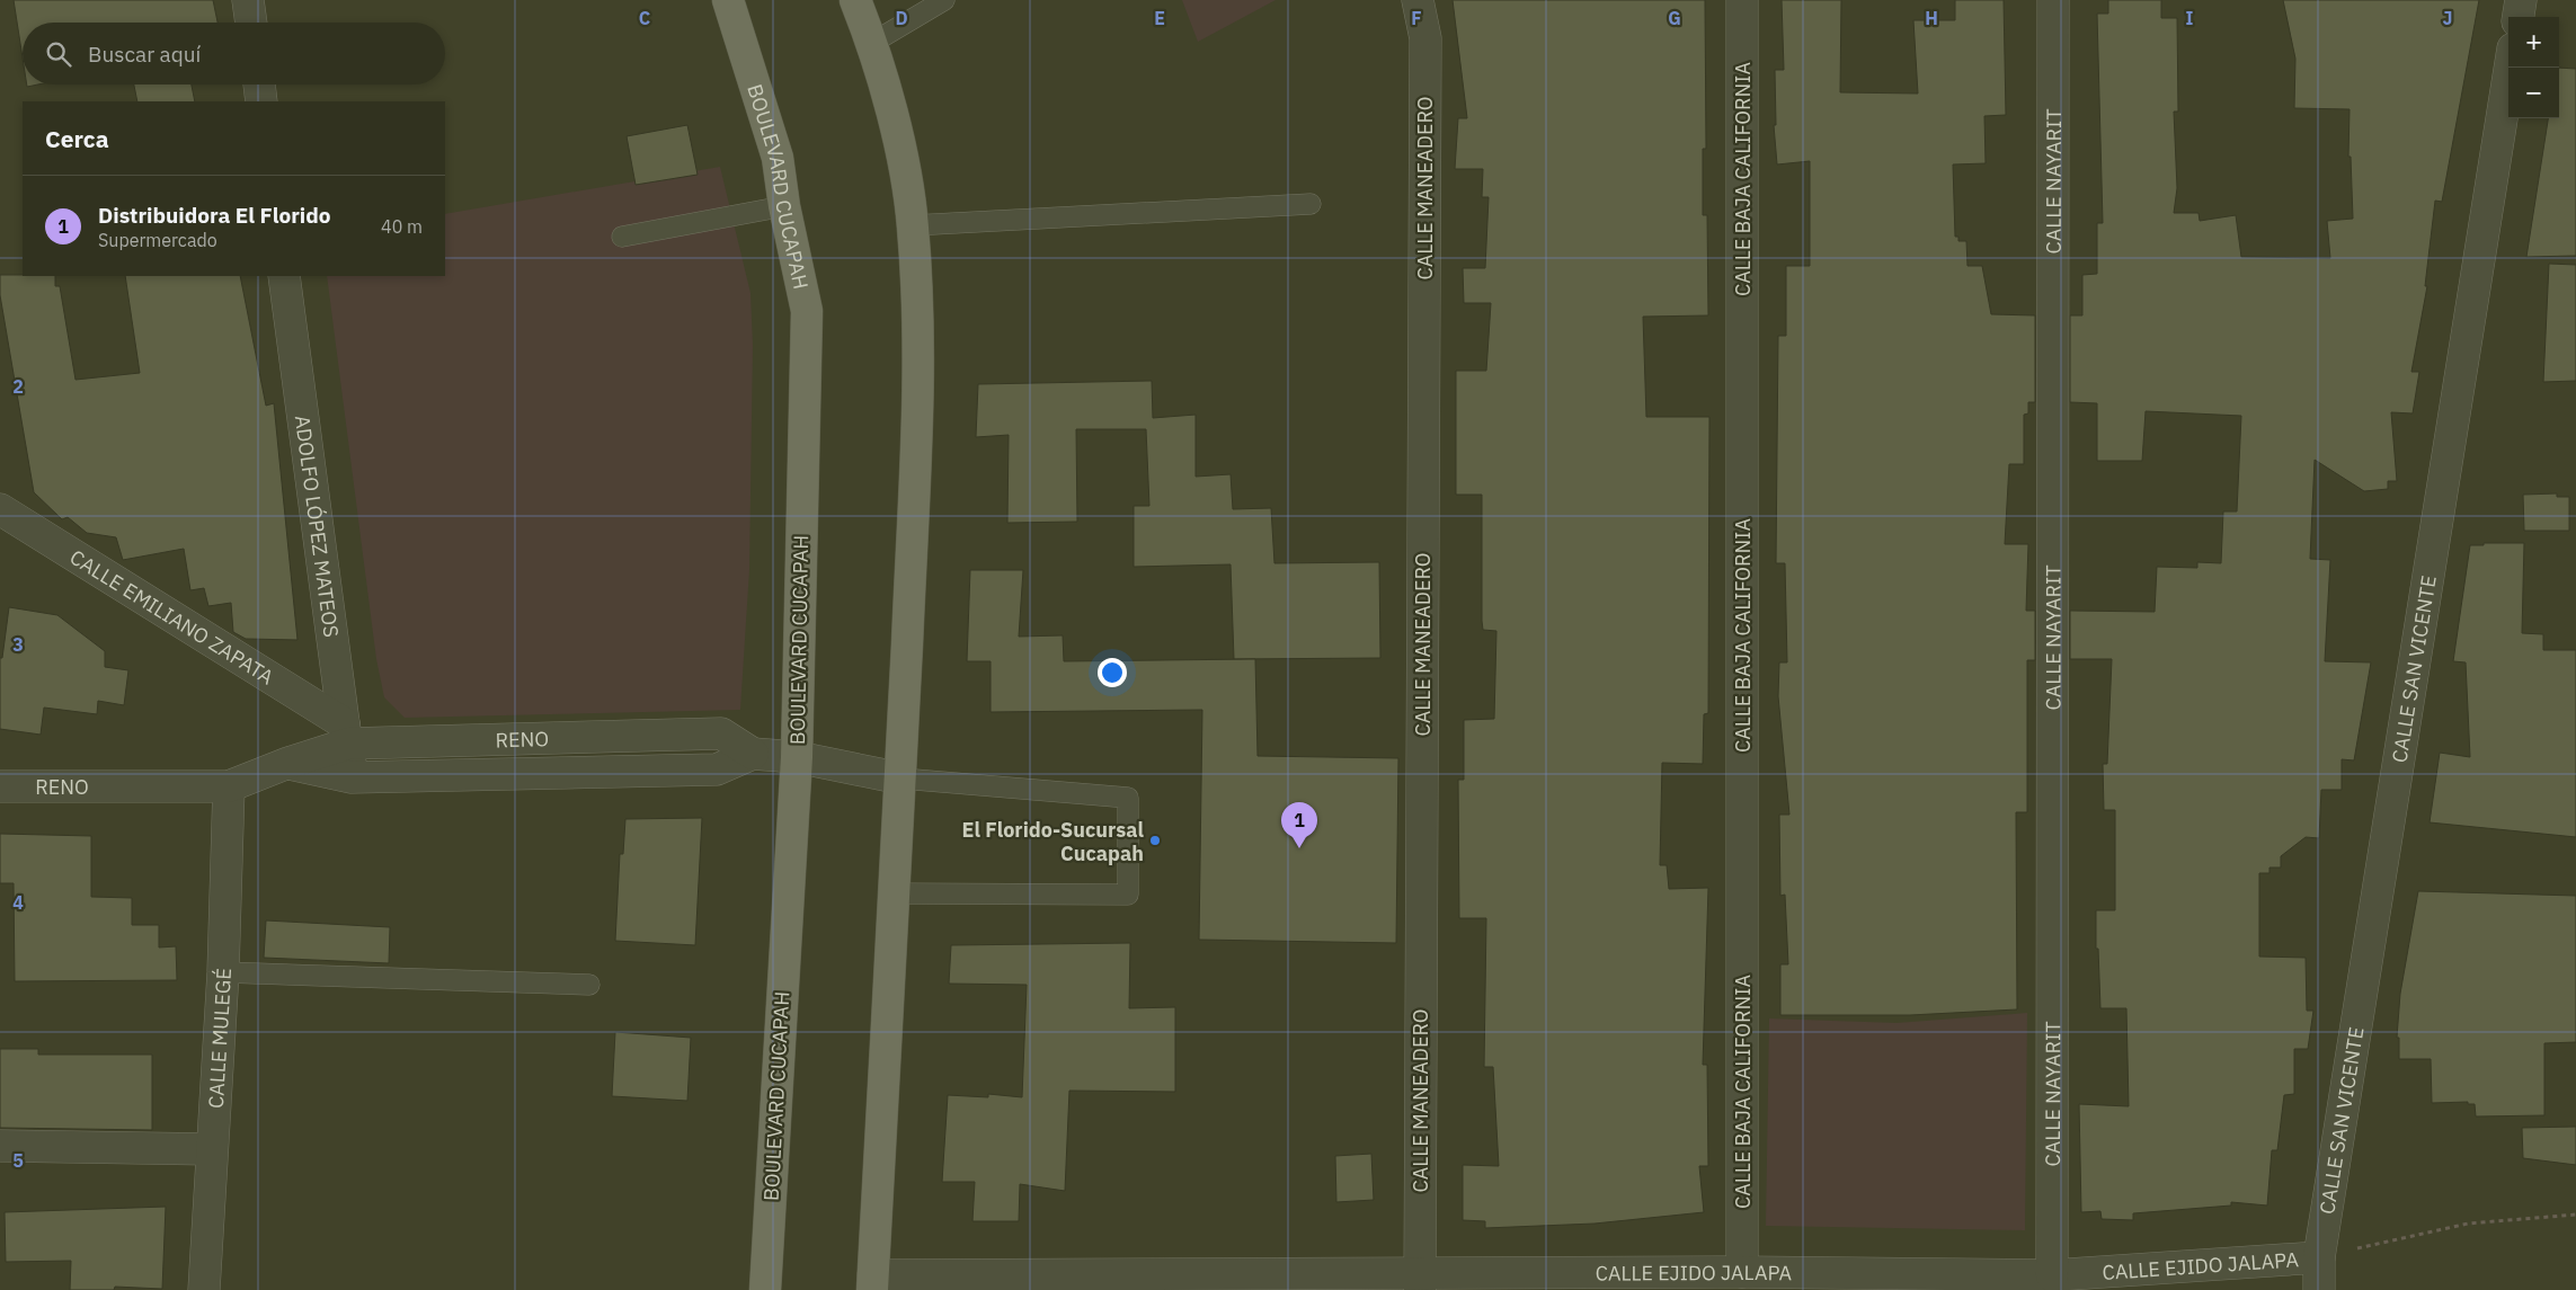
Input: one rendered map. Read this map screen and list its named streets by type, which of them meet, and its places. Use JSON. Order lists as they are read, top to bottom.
{
  "streets": {
    "main road": ["BOULEVARD CUCAPAH"],
    "street": [
      "CALLE BAJA CALIFORNIA",
      "CALLE NAYARIT",
      "CALLE MANEADERO",
      "ADOLFO LÓPEZ MATEOS",
      "CALLE EMILIANO ZAPATA",
      "CALLE SAN VICENTE",
      "RENO",
      "CALLE MULEGÉ",
      "CALLE EJIDO JALAPA"
    ]
  },
  "crossings": [
    ["CALLE BAJA CALIFORNIA", "CALLE EJIDO JALAPA"],
    ["CALLE NAYARIT", "CALLE EJIDO JALAPA"],
    ["BOULEVARD CUCAPAH", "RENO"],
    ["CALLE MANEADERO", "CALLE EJIDO JALAPA"],
    ["ADOLFO LÓPEZ MATEOS", "CALLE EMILIANO ZAPATA"],
    ["ADOLFO LÓPEZ MATEOS", "RENO"],
    ["CALLE EMILIANO ZAPATA", "RENO"],
    ["CALLE SAN VICENTE", "CALLE EJIDO JALAPA"],
    ["RENO", "CALLE MULEGÉ"]
  ],
  "places": ["El Florido-Sucursal Cucapah"],
  "page": {
    "map_buttons": ["+", "−"],
    "search": "Buscar aquí",
    "heading": "Cerca",
    "list": [
      {
        "mark": "1",
        "name": "Distribuidora El Florido",
        "note": "Supermercado",
        "value": "40 m"
      }
    ],
    "pins": "1"
  },
  "grid": {
    "columns": [
      "C",
      "D",
      "E",
      "F",
      "G",
      "H",
      "I",
      "J"
    ],
    "rows": [
      "2",
      "3",
      "4",
      "5"
    ]
  }
}
